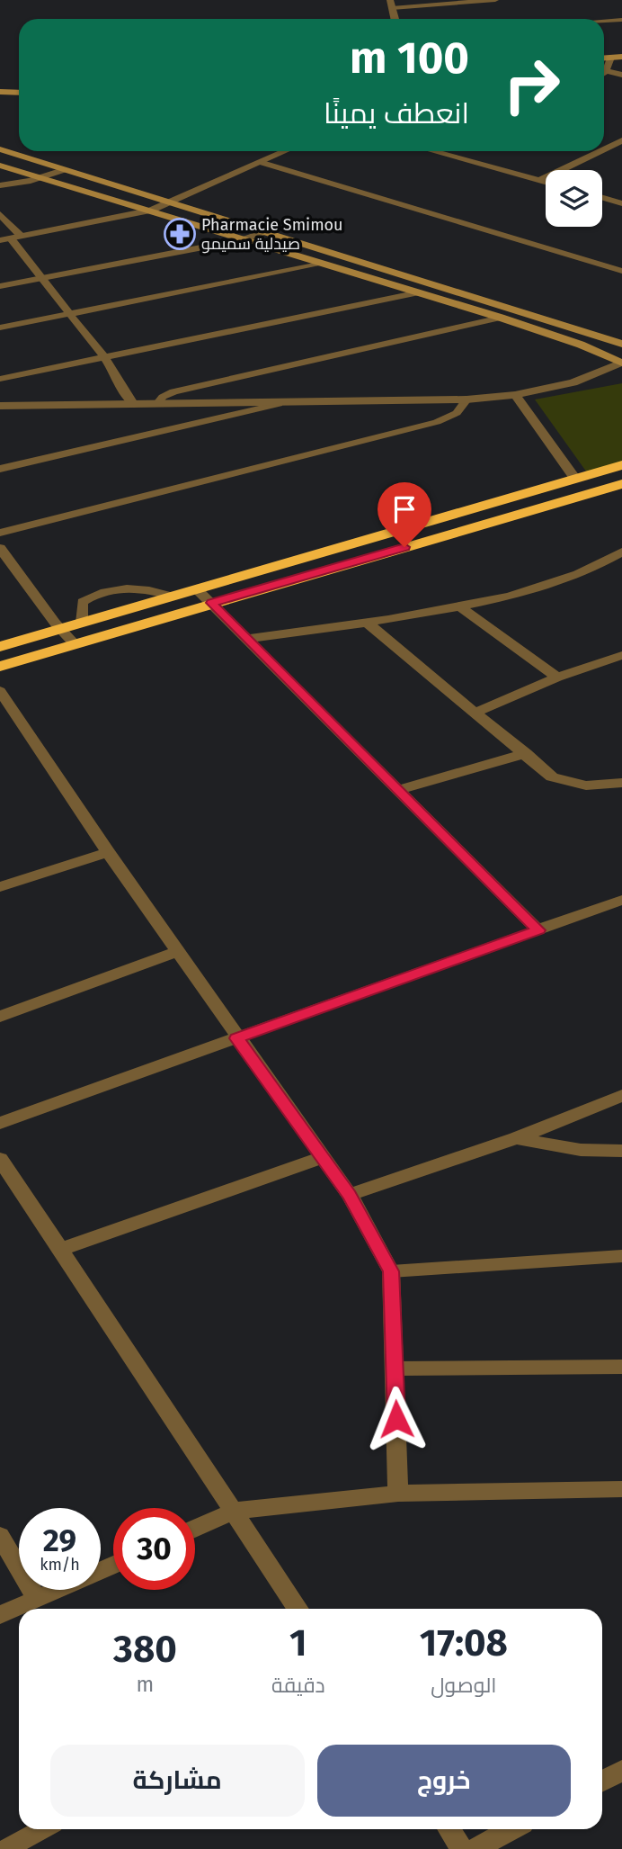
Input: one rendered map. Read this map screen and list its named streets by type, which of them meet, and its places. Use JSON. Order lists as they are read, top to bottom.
{
  "places": {
    "pharmacy": ["Pharmacie Smimou صيدلية سميمو"]
  },
  "page": {
    "turn": ["100 m", "انعطف يمينًا"],
    "speed": "29 km/h",
    "limit": "30",
    "eta": [
      "17:08",
      "الوصول",
      "1",
      "دقيقة",
      "380",
      "m"
    ],
    "buttons": ["خروج", "مشاركة"]
  }
}
